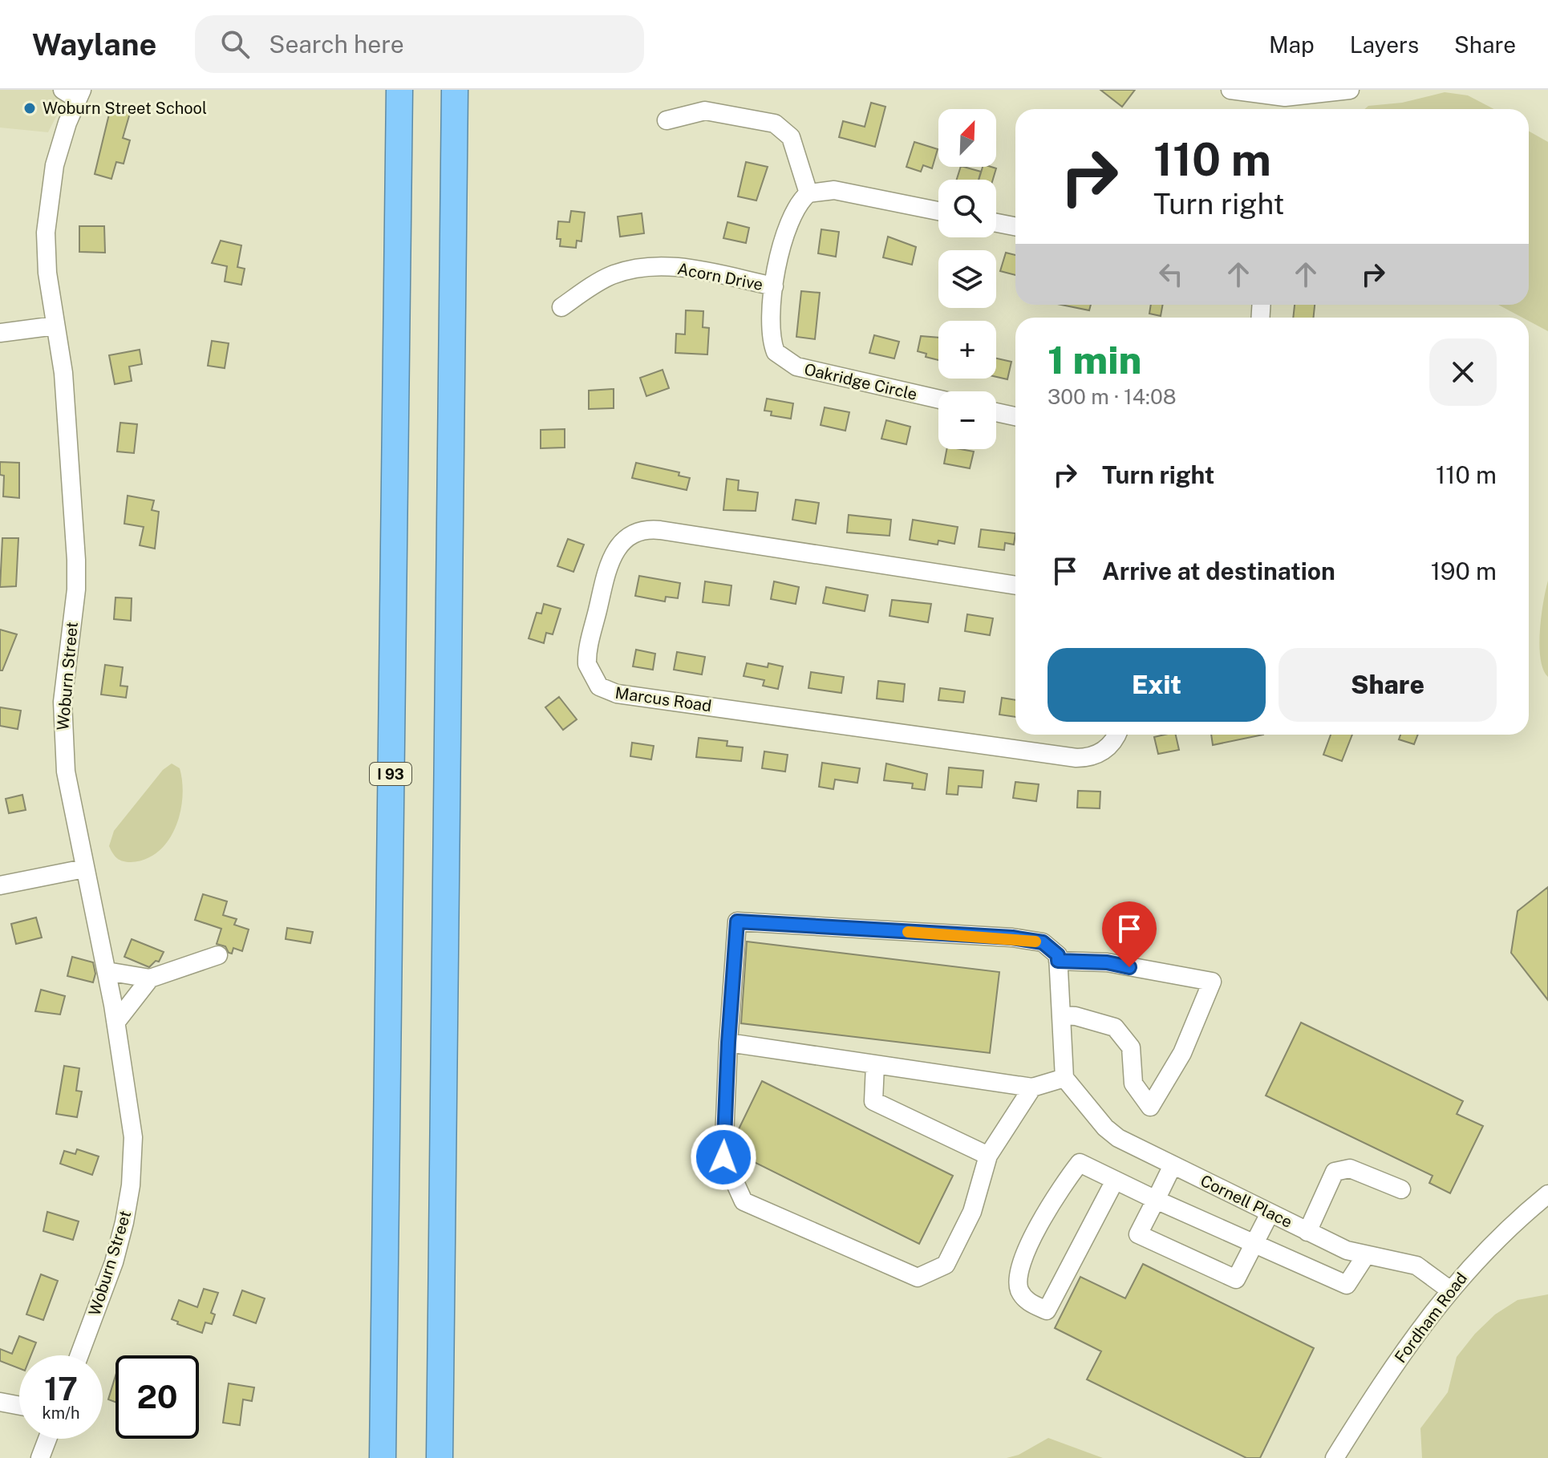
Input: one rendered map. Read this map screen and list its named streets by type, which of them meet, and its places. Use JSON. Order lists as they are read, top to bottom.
{
  "streets": {
    "highway": ["I 93"],
    "street": [
      "Acorn Drive",
      "Oakridge Circle",
      "Woburn Street",
      "Marcus Road",
      "Cornell Place",
      "Fordham Road"
    ]
  },
  "crossings": [
    ["Acorn Drive", "Oakridge Circle"],
    ["Cornell Place", "Fordham Road"]
  ],
  "places": ["Woburn Street School"],
  "north": "top right",
  "page": {
    "header": "Waylane",
    "search": "Search here",
    "nav": ["Map", "Layers", "Share"],
    "map_buttons": ["+", "−"],
    "turn": ["110 m", "Turn right"],
    "heading": ["1 min", "300 m · 14:08"],
    "list": [
      {
        "name": "Turn right",
        "value": "110 m"
      },
      {
        "name": "Arrive at destination",
        "value": "190 m"
      }
    ],
    "buttons": ["Exit", "Share"],
    "speed": "17 km/h",
    "limit": "20"
  }
}
